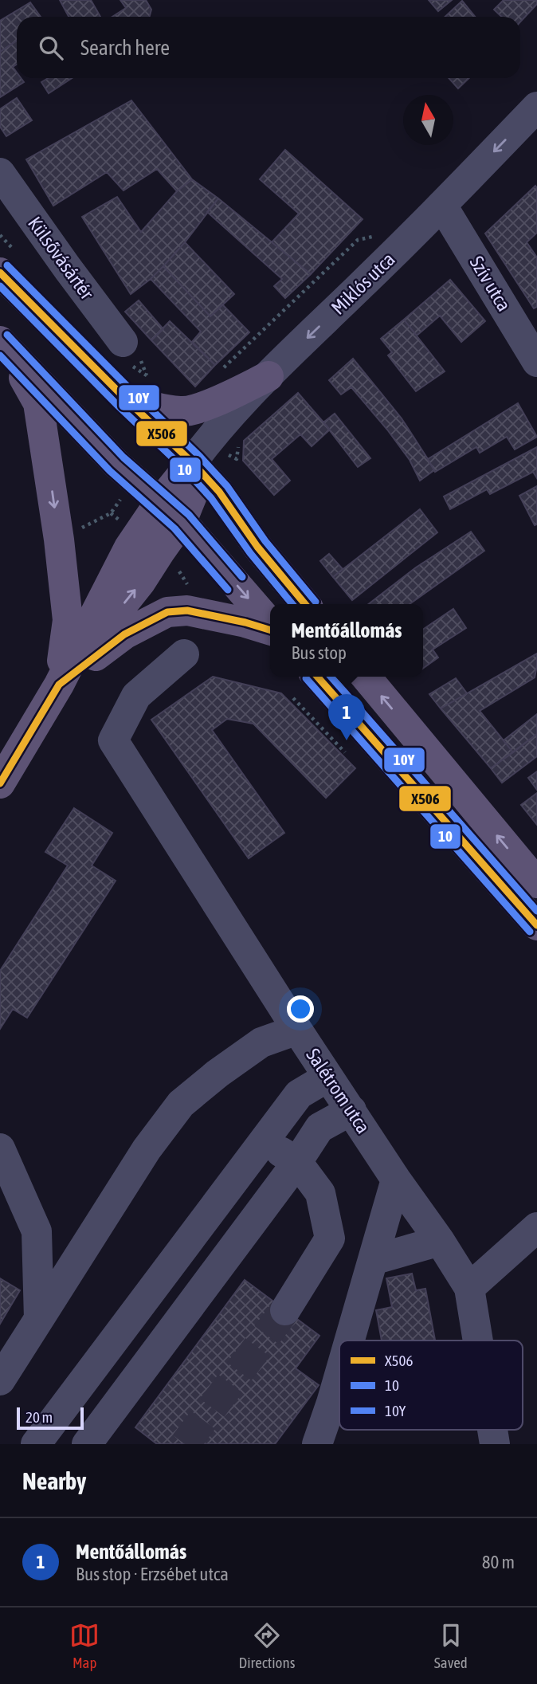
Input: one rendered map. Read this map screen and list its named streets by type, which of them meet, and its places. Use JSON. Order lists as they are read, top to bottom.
{
  "streets": {
    "street": [
      "Külsővásártér",
      "Miklós utca",
      "Szív utca",
      "Salétrom utca"
    ]
  },
  "crossings": [
    ["Miklós utca", "Szív utca"]
  ],
  "one_way": ["Miklós utca"],
  "lines": ["transit line 10Y", "transit line X506", "transit line 10"],
  "legend": ["X506", "10", "10Y"],
  "scale_bar": "20 m",
  "north": "top",
  "page": {
    "search": "Search here",
    "popup": ["Mentőállomás", "Bus stop"],
    "pins": "1",
    "scale": "20 m",
    "heading": "Nearby",
    "list": [
      {
        "mark": "1",
        "name": "Mentőállomás",
        "note": "Bus stop · Erzsébet utca",
        "value": "80 m"
      }
    ],
    "nav": ["Map", "Directions", "Saved"]
  }
}
